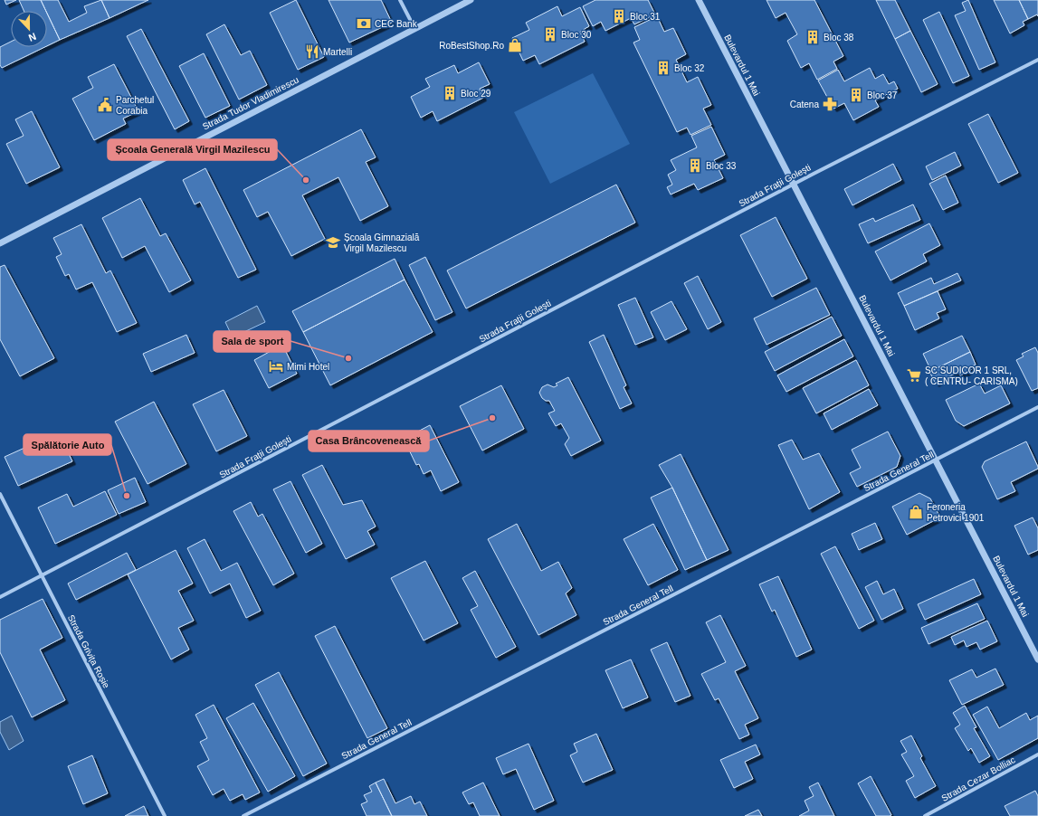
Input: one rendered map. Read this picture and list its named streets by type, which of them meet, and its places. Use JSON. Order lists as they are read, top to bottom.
{
  "streets": {
    "street": [
      "Bulevardul 1 Mai",
      "Strada Tudor Vladimirescu",
      "Strada Frații Golești",
      "Strada General Tell",
      "Strada Grivița Roșie",
      "Strada Cezar Bolliac"
    ]
  },
  "crossings": [
    ["Bulevardul 1 Mai", "Strada Frații Golești"],
    ["Bulevardul 1 Mai", "Strada General Tell"],
    ["Strada Frații Golești", "Strada Grivița Roșie"]
  ],
  "places": {
    "building": [
      "Bloc 31",
      "Bloc 30",
      "Bloc 38",
      "Bloc 32",
      "Bloc 29",
      "Bloc 37",
      "Bloc 33"
    ],
    "bank": ["CEC Bank"],
    "shop": ["RoBestShop.Ro", "Feroneria Petrovici 1901"],
    "restaurant": ["Martelli"],
    "pharmacy": ["Catena"],
    "public building": ["Parchetul Corabia"],
    "other": [
      "Școala Generală Virgil Mazilescu",
      "Sala de sport",
      "Casa Brâncovenească",
      "Spălătorie Auto"
    ],
    "school or university": ["Școala Gimnazială Virgil Mazilescu"],
    "hotel": ["Mimi Hotel"],
    "supermarket": ["SC SUDICOR 1 SRL, ( CENTRU- CARISMA)"]
  },
  "north": "bottom"
}
